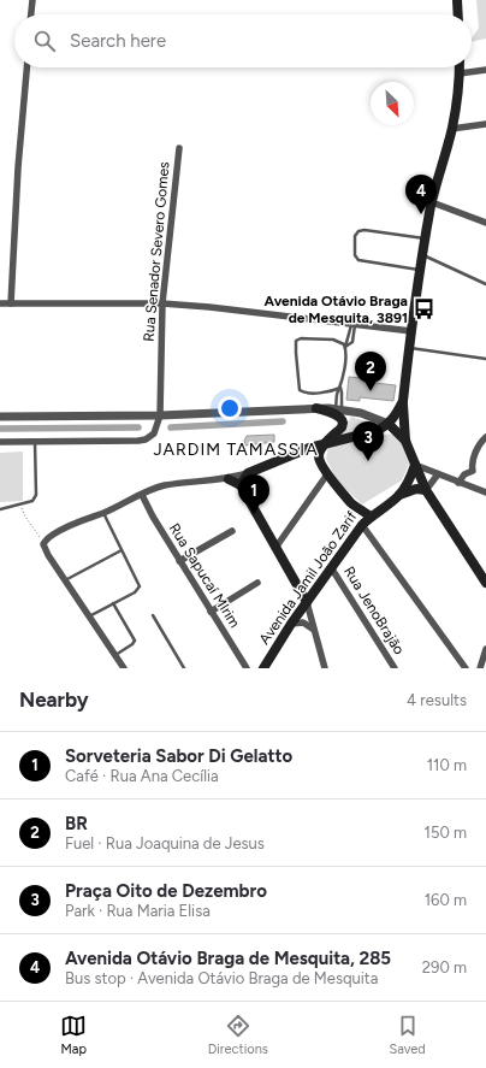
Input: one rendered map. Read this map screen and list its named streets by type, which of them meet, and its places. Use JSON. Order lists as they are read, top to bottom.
{
  "streets": {
    "main road": ["Avenida Jamil João Zarif"],
    "street": ["Rua Senador Severo Gomes", "Rua Sapucaí MIrim", "Rua JenoBrajão"]
  },
  "crossings": [
    ["Avenida Jamil João Zarif", "Rua JenoBrajão"]
  ],
  "districts": ["JARDIM TAMASSIA"],
  "places": {
    "bus stop": ["Avenida Otávio Braga de Mesquita, 3891"]
  },
  "north": "bottom right",
  "page": {
    "search": "Search here",
    "pins": [
      "4",
      "2",
      "3",
      "1"
    ],
    "heading": ["Nearby", "4 results"],
    "list": [
      {
        "mark": "1",
        "name": "Sorveteria Sabor Di Gelatto",
        "note": "Café · Rua Ana Cecília",
        "value": "110 m"
      },
      {
        "mark": "2",
        "name": "BR",
        "note": "Fuel · Rua Joaquina de Jesus",
        "value": "150 m"
      },
      {
        "mark": "3",
        "name": "Praça Oito de Dezembro",
        "note": "Park · Rua Maria Elisa",
        "value": "160 m"
      },
      {
        "mark": "4",
        "name": "Avenida Otávio Braga de Mesquita, 285",
        "note": "Bus stop · Avenida Otávio Braga de Mesquita",
        "value": "290 m"
      }
    ],
    "nav": ["Map", "Directions", "Saved"]
  }
}
